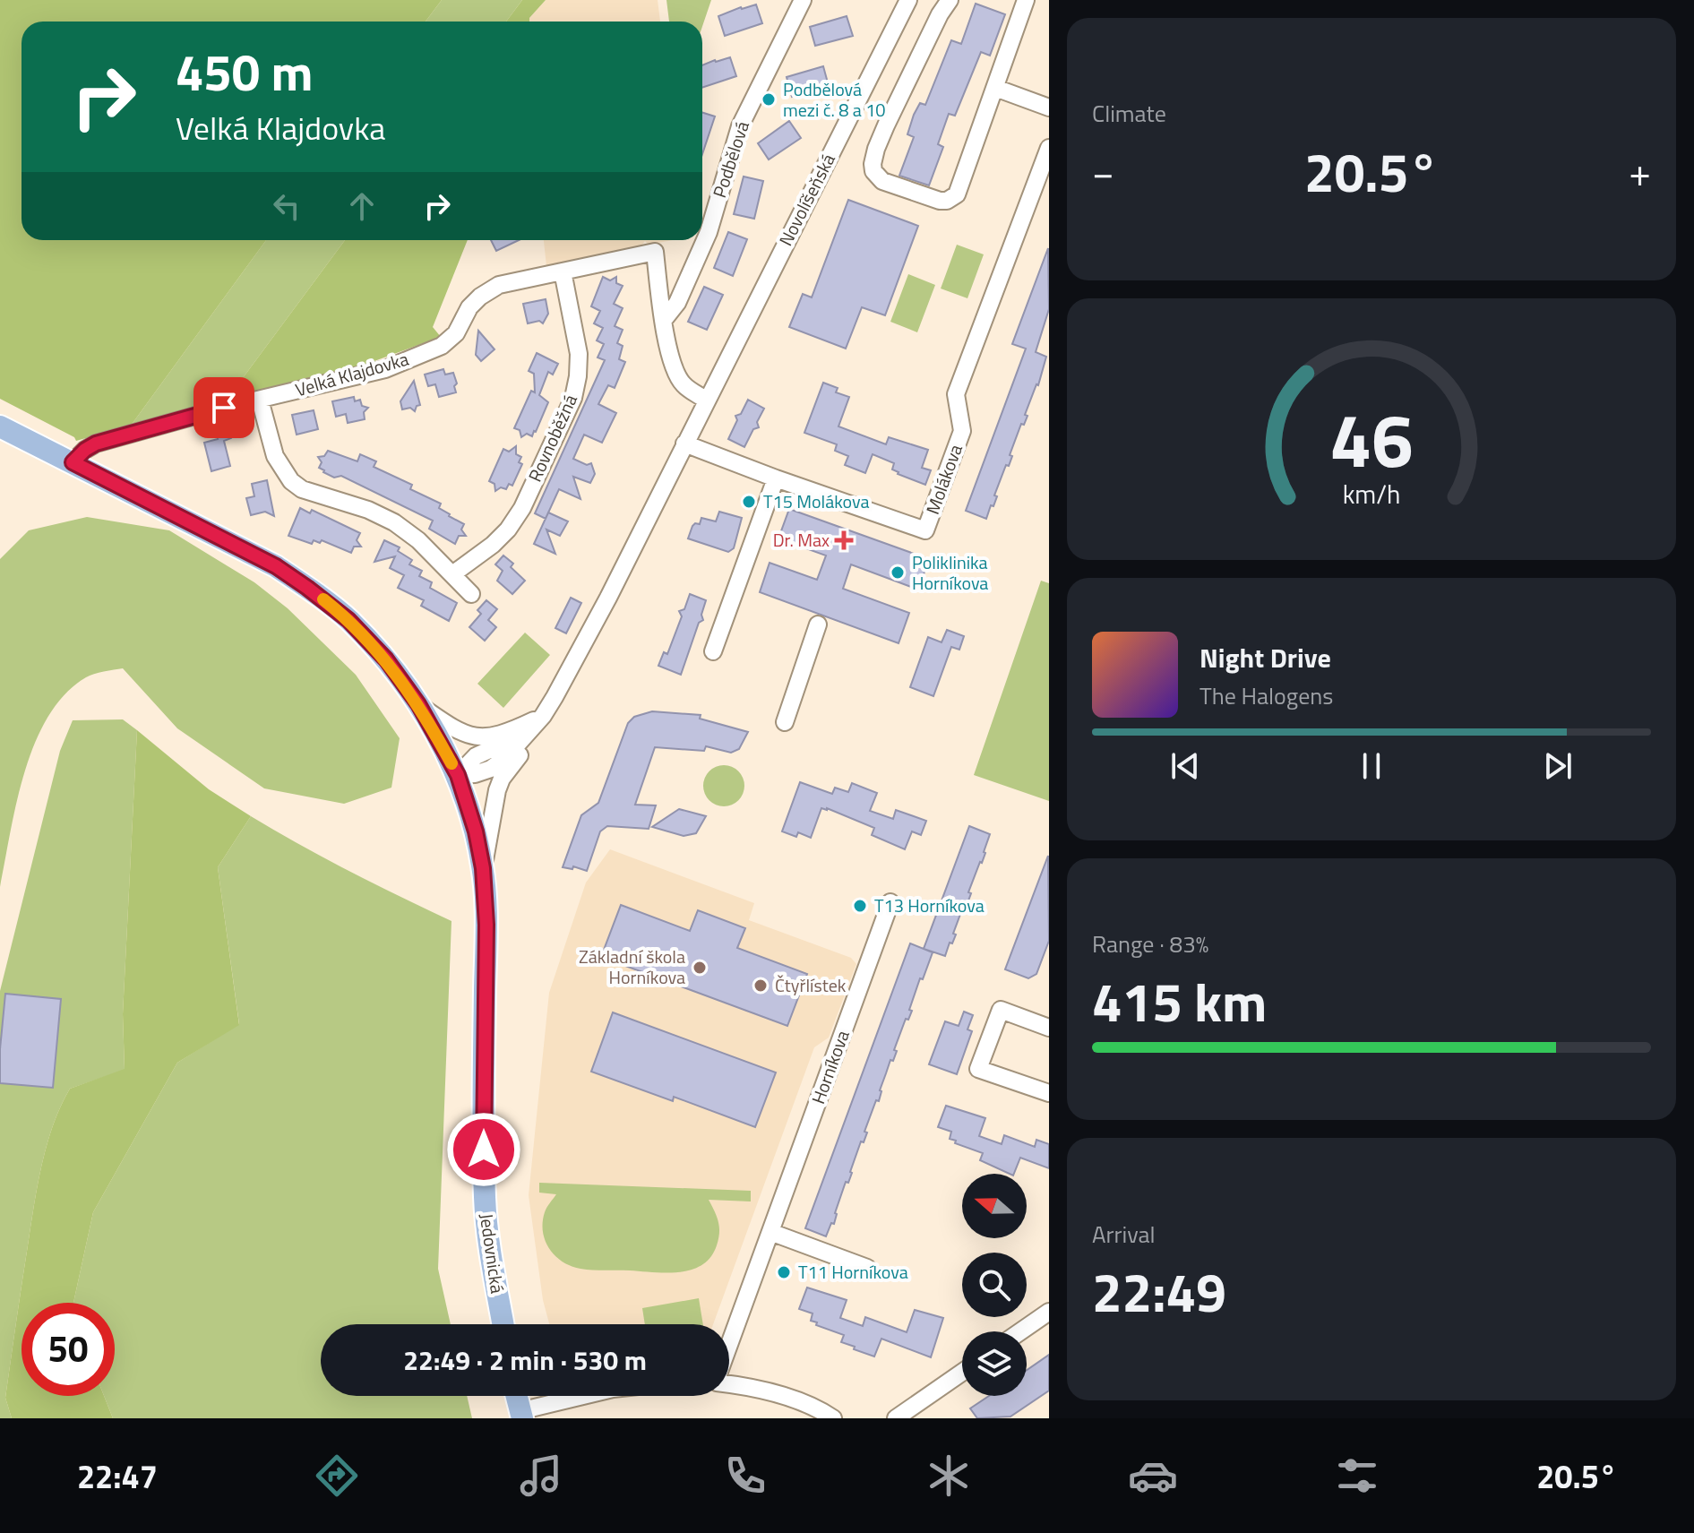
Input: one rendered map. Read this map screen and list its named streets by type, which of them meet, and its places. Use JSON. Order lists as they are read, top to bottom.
{
  "streets": {
    "main road": ["Jedovnická"],
    "street": [
      "Podbělová",
      "Novolíšeňská",
      "Velká Klajdovka",
      "Rovnoběžná",
      "Molákova",
      "Horníkova"
    ]
  },
  "crossings": [
    ["Podbělová", "Velká Klajdovka"],
    ["Novolíšeňská", "Molákova"],
    ["Novolíšeňská", "Jedovnická"],
    ["Velká Klajdovka", "Rovnoběžná"],
    ["Velká Klajdovka", "Jedovnická"]
  ],
  "places": {
    "other": [
      "Podbělová mezi č. 8 a 10",
      "T15 Molákova",
      "Poliklinika Horníkova",
      "T13 Horníkova",
      "Základní škola Horníkova",
      "Čtyřlístek",
      "T11 Horníkova"
    ],
    "health": ["Dr. Max"]
  },
  "north": "left",
  "page": {
    "tile": [
      "Climate",
      ["Range · 83%", "415 km"],
      ["Arrival", "22:49"]
    ],
    "turn": ["450 m", "Velká Klajdovka"],
    "heat": ["−", "20.5°", "+"],
    "song": ["Night Drive", "The Halogens"],
    "limit": "50",
    "trip": "22:49 · 2 min · 530 m",
    "tabs": ["22:47", "20.5°"],
    "gauge": ["46", "km/h"]
  }
}
